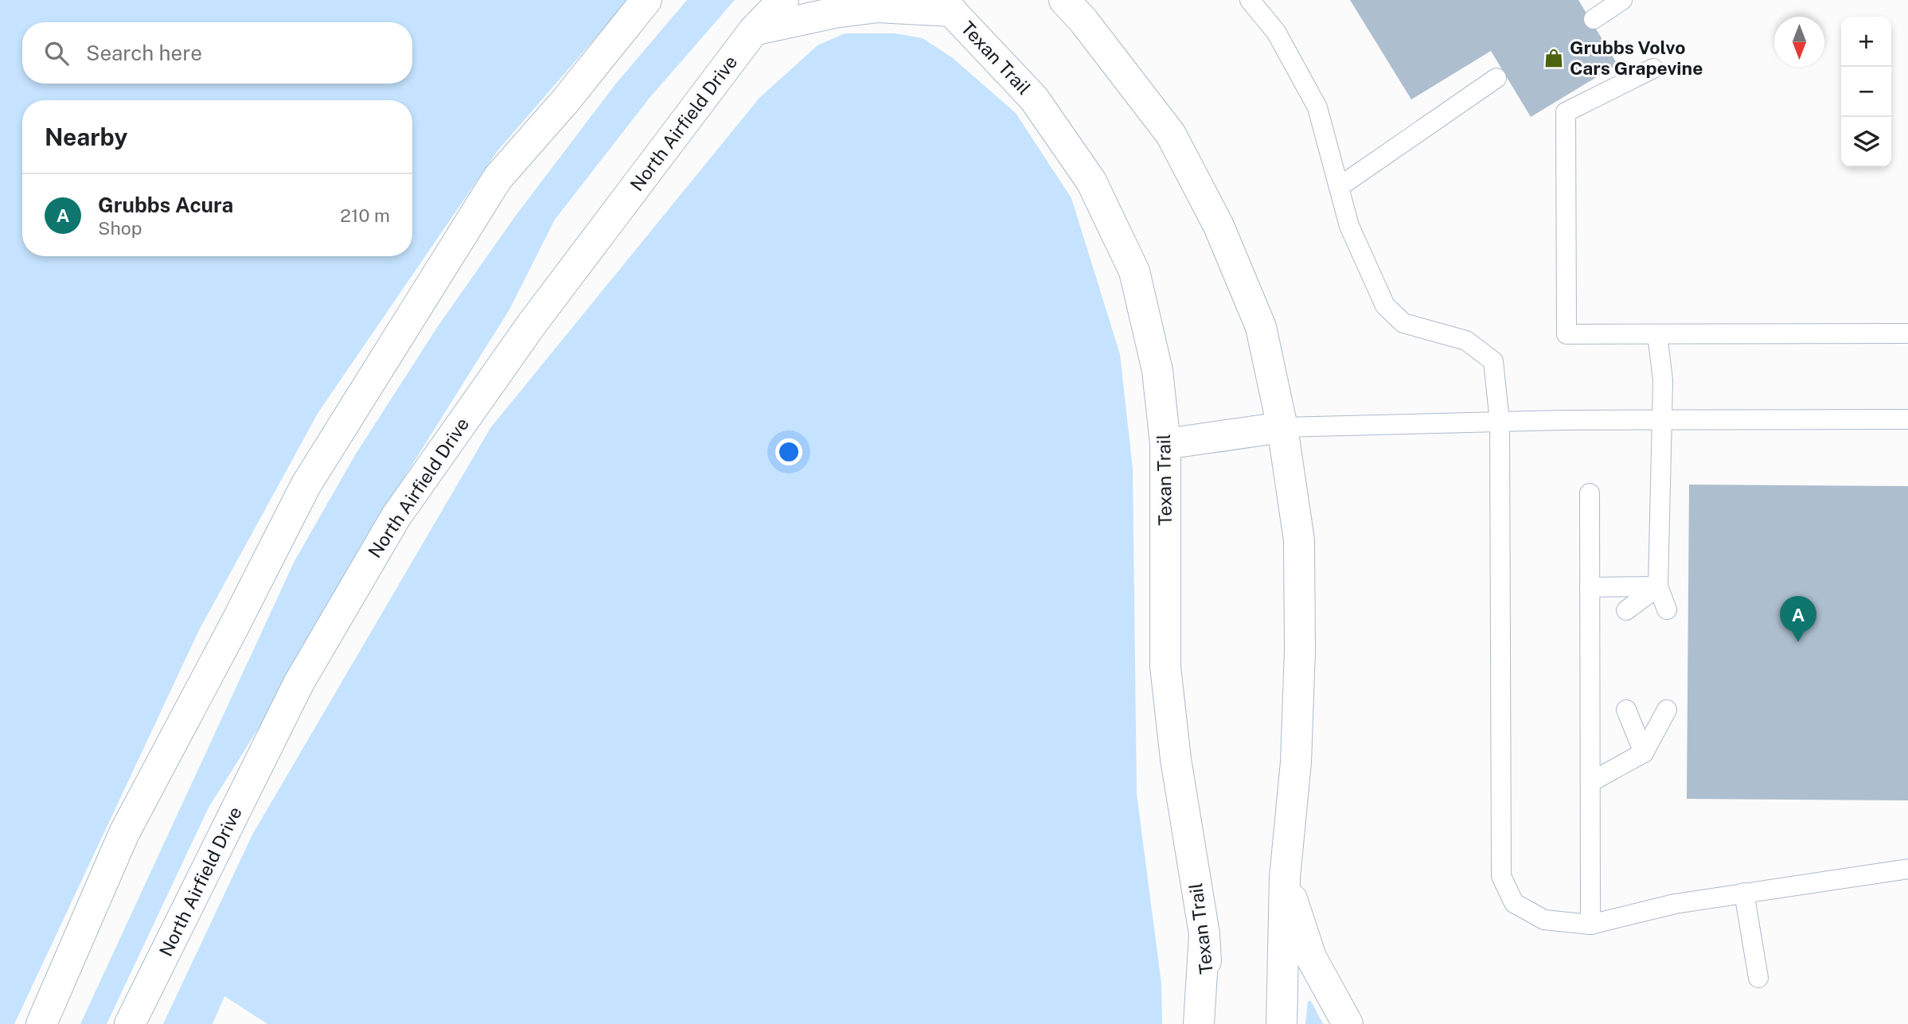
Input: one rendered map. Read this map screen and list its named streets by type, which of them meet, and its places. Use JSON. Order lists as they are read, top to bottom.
{
  "streets": {
    "main road": ["Texan Trail", "North Airfield Drive"]
  },
  "places": {
    "shop": ["Grubbs Volvo Cars Grapevine"]
  },
  "north": "bottom",
  "page": {
    "map_buttons": ["+", "−"],
    "search": "Search here",
    "heading": "Nearby",
    "list": [
      {
        "mark": "A",
        "name": "Grubbs Acura",
        "note": "Shop",
        "value": "210 m"
      }
    ],
    "pins": "A"
  }
}
